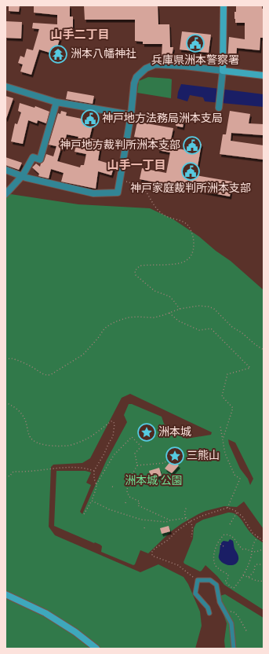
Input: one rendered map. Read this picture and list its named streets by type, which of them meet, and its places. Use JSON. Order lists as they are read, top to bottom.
{
  "districts": ["山手二丁目", "山手一丁目"],
  "parks": ["洲本城 公園"],
  "places": {
    "public building": [
      "兵庫県洲本警察署",
      "神戸地方法務局洲本支局",
      "神戸地方裁判所洲本支部",
      "神戸家庭裁判所洲本支部"
    ],
    "temple": ["洲本八幡神社"],
    "place": ["洲本城", "三熊山"]
  }
}
